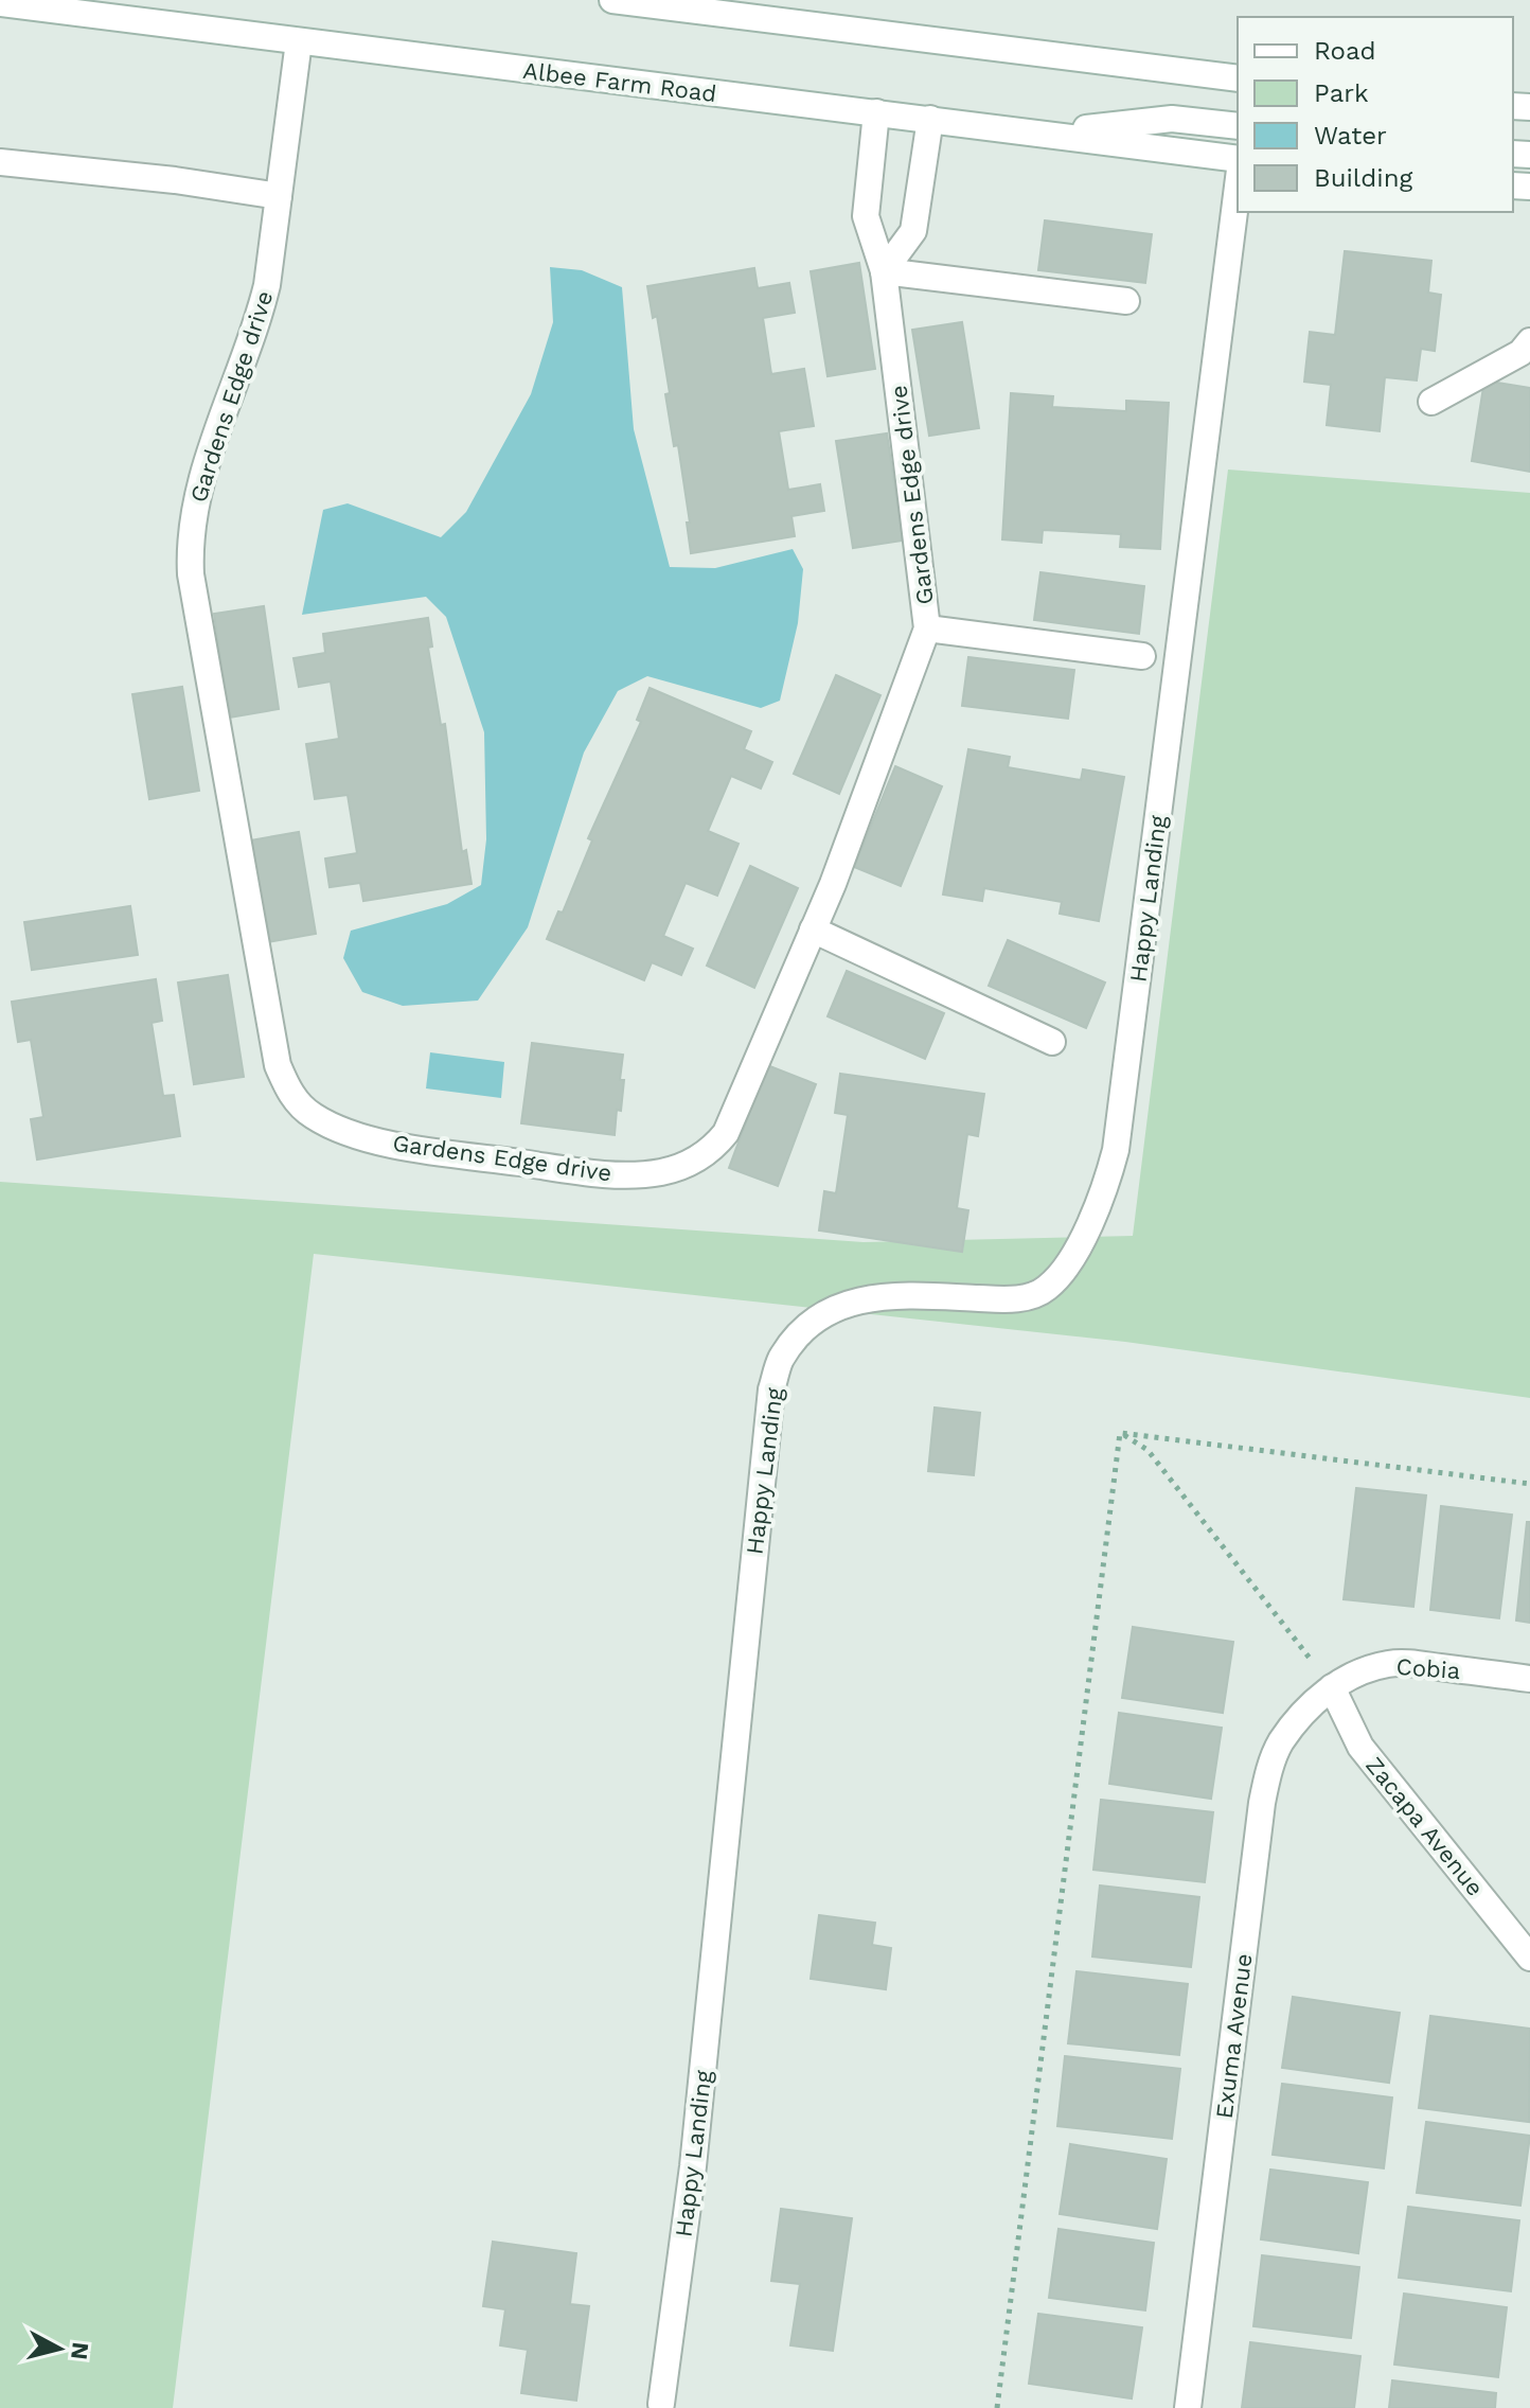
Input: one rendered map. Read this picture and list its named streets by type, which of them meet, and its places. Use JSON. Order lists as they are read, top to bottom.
{
  "streets": {
    "street": [
      "Albee Farm Road",
      "Gardens Edge drive",
      "Happy Landing",
      "Cobia",
      "Zacapa Avenue",
      "Exuma Avenue"
    ]
  },
  "crossings": [
    ["Albee Farm Road", "Gardens Edge drive"],
    ["Cobia", "Zacapa Avenue"],
    ["Cobia", "Exuma Avenue"],
    ["Zacapa Avenue", "Exuma Avenue"]
  ],
  "legend": [
    "Road",
    "Park",
    "Water",
    "Building"
  ],
  "north": "right"
}
